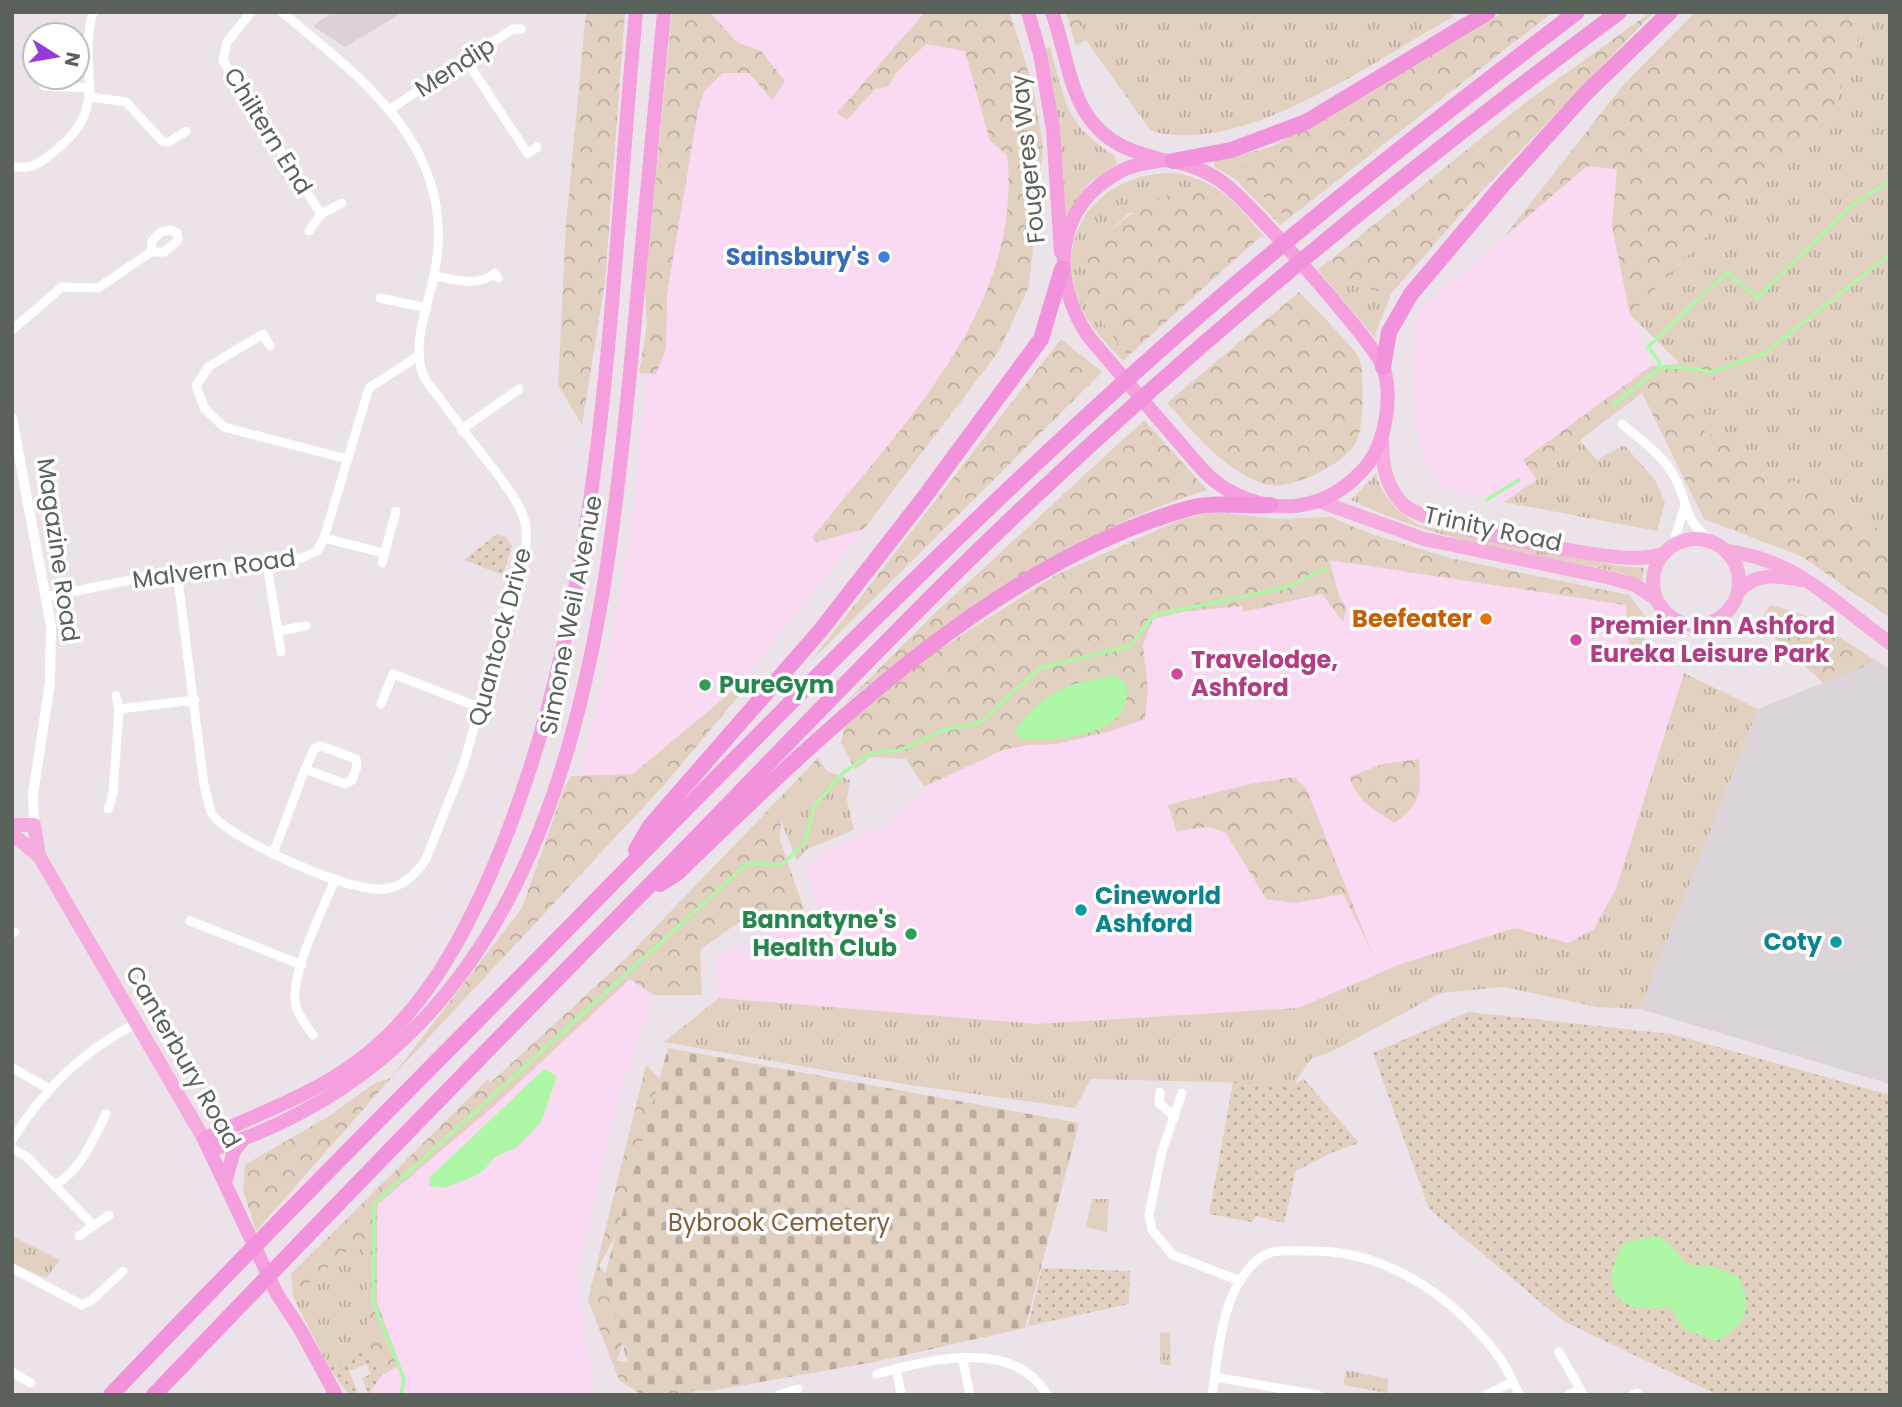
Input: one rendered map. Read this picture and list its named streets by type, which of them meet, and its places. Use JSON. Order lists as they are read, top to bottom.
{
  "streets": {
    "highway": ["Fougeres Way", "Simone Weil Avenue", "Canterbury Road"],
    "main road": ["Trinity Road", "Magazine Road"],
    "street": [
      "Mendip",
      "Chiltern End",
      "Malvern Road",
      "Quantock Drive"
    ]
  },
  "crossings": [
    ["Mendip", "Quantock Drive"],
    ["Magazine Road", "Malvern Road"],
    ["Magazine Road", "Canterbury Road"],
    ["Malvern Road", "Quantock Drive"],
    ["Simone Weil Avenue", "Canterbury Road"]
  ],
  "parks": ["Bybrook Cemetery"],
  "places": [
    "Sainsbury's",
    "Beefeater",
    "Premier Inn Ashford Eureka Leisure Park",
    "Travelodge, Ashford",
    "PureGym",
    "Cineworld Ashford",
    "Bannatyne's Health Club",
    "Coty"
  ],
  "north": "right"
}
